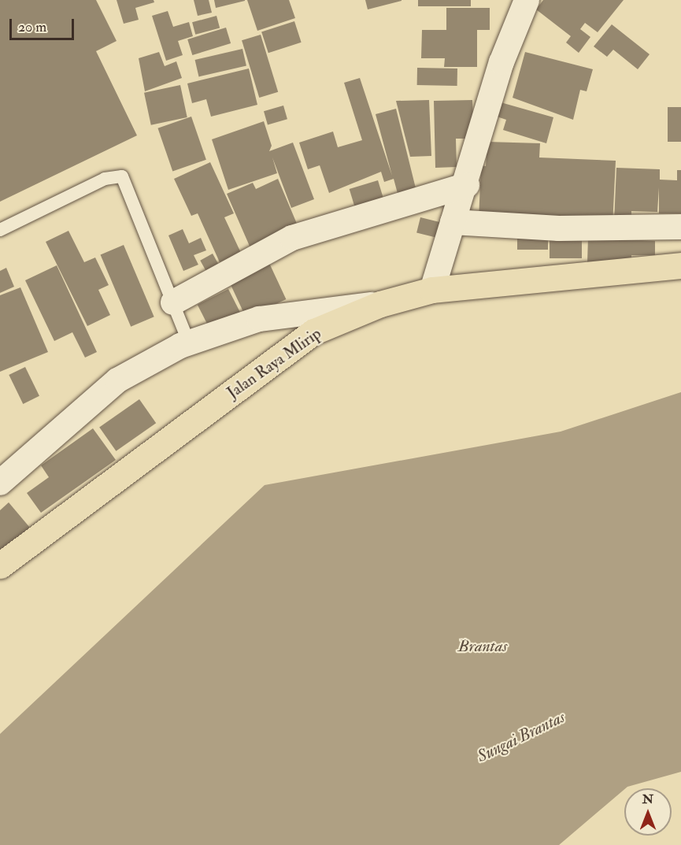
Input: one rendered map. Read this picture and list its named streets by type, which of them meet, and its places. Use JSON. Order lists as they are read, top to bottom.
{
  "streets": {
    "main road": ["Jalan Raya Mlirip"]
  },
  "water": ["Brantas", "Sungai Brantas"],
  "scale_bar": "20 m",
  "north": "top"
}
